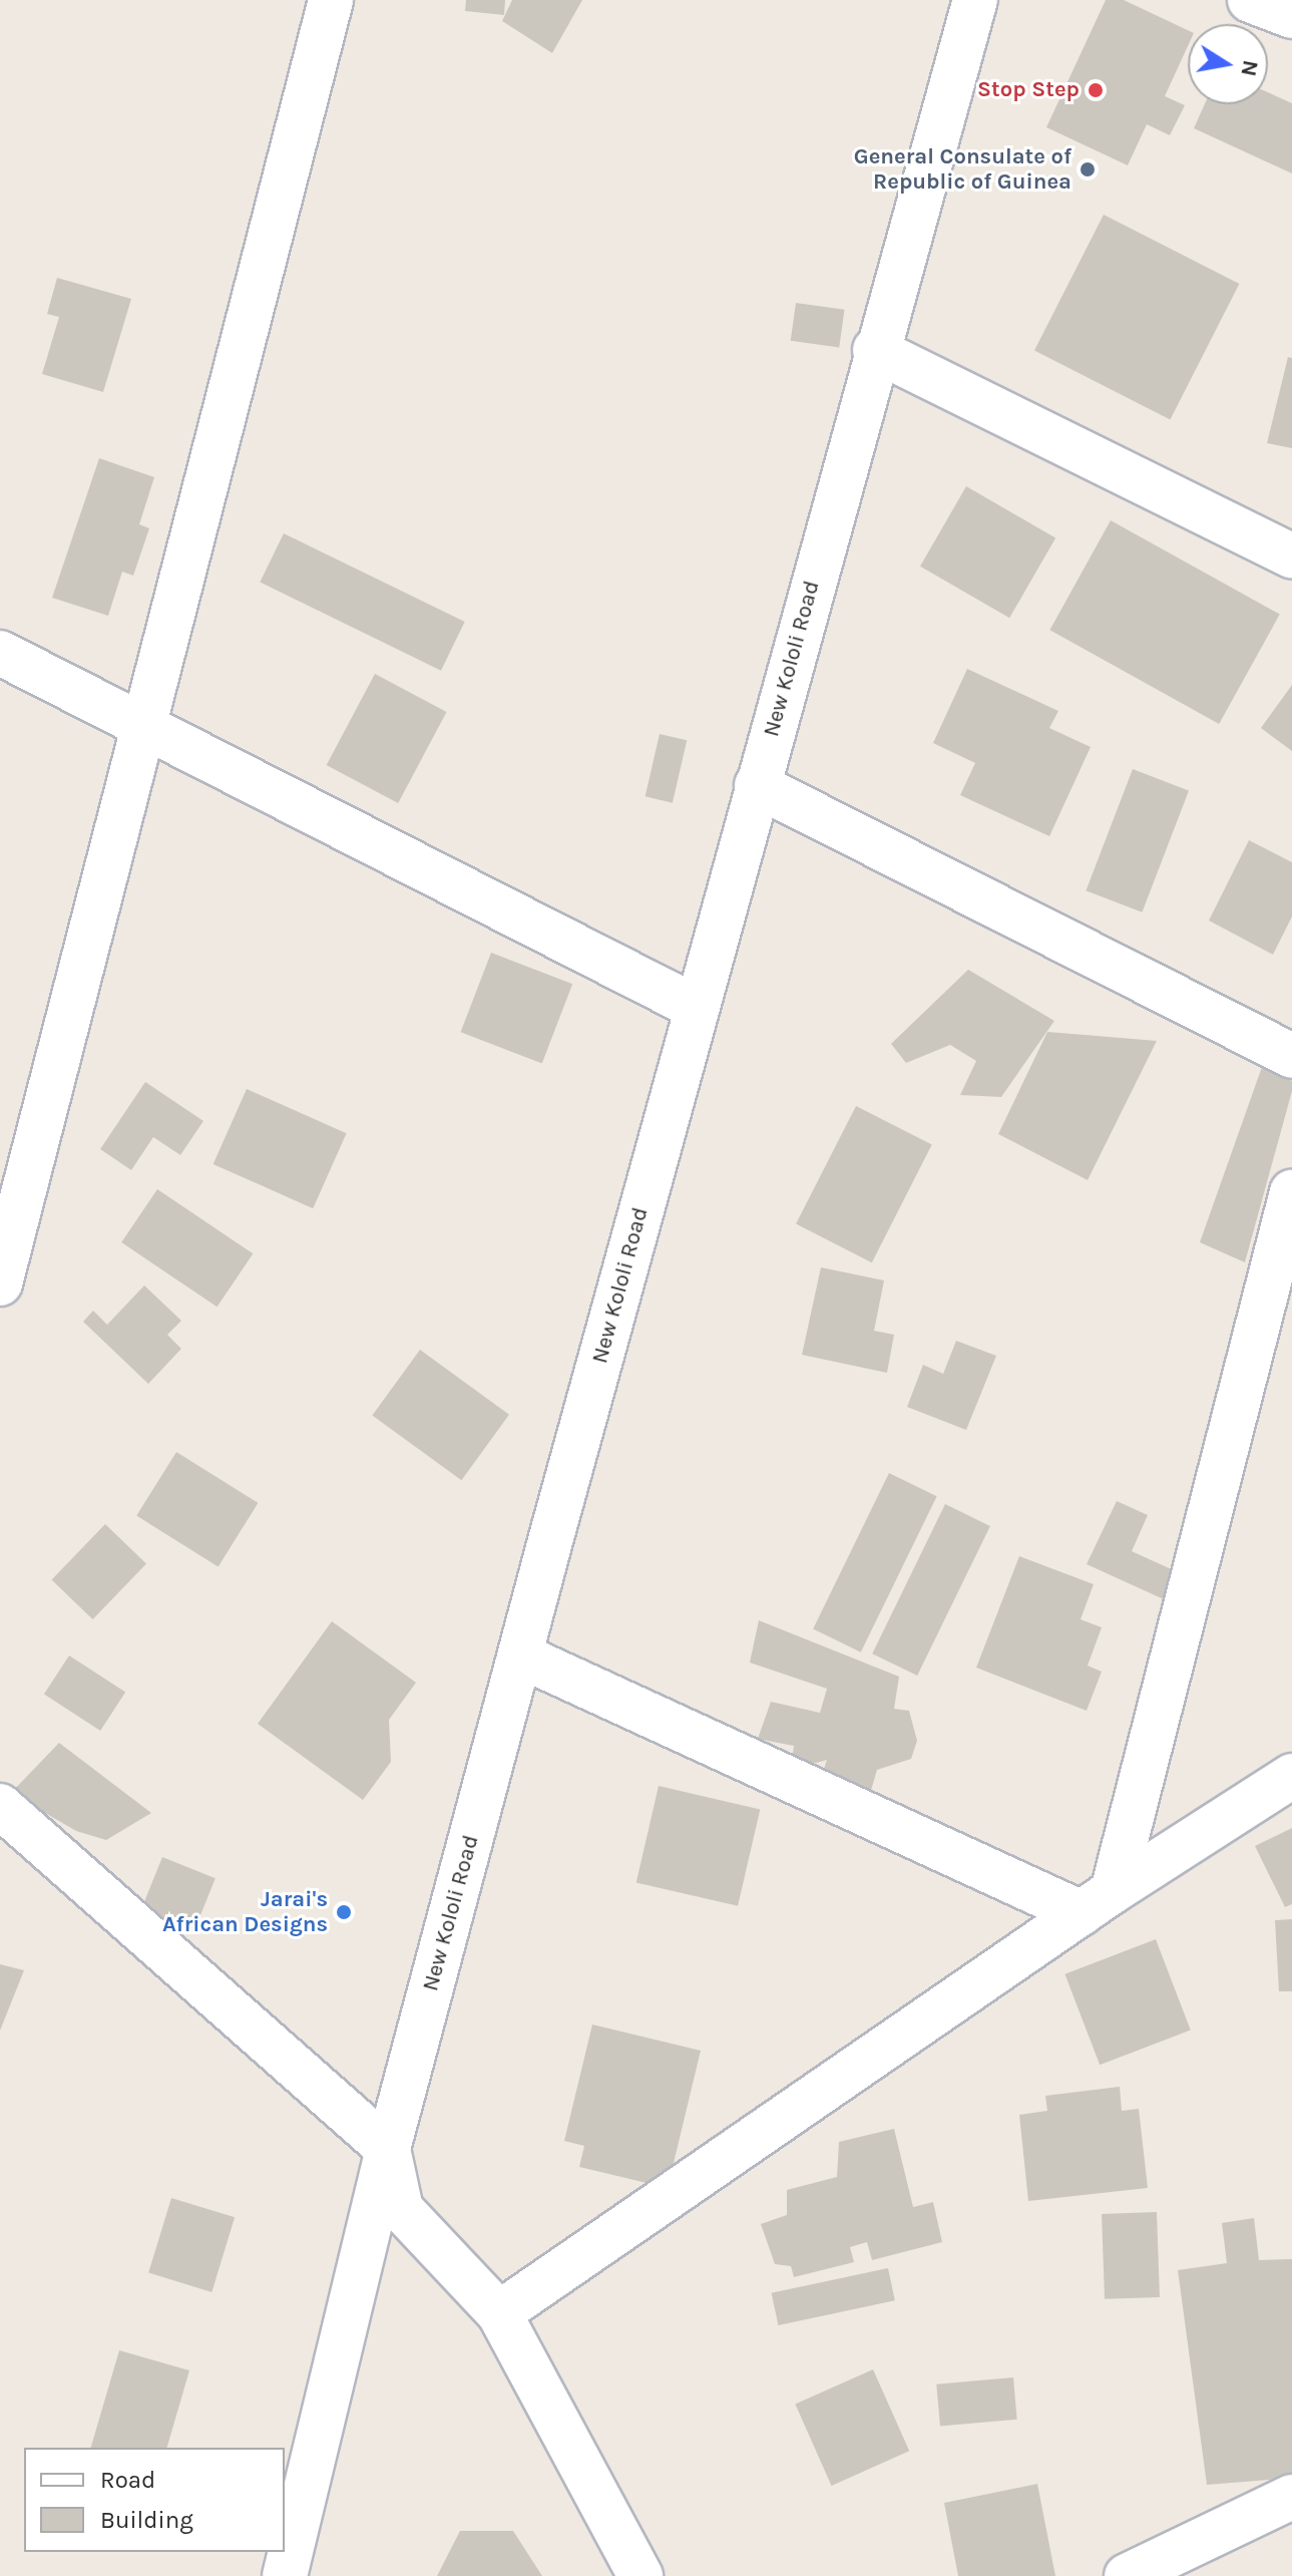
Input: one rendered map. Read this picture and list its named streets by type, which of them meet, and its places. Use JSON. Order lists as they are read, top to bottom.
{
  "streets": {
    "street": ["New Kololi Road"]
  },
  "places": ["Stop Step", "General Consulate of Republic of Guinea", "Jarai's African Designs"],
  "legend": ["Road", "Building"],
  "north": "right"
}
